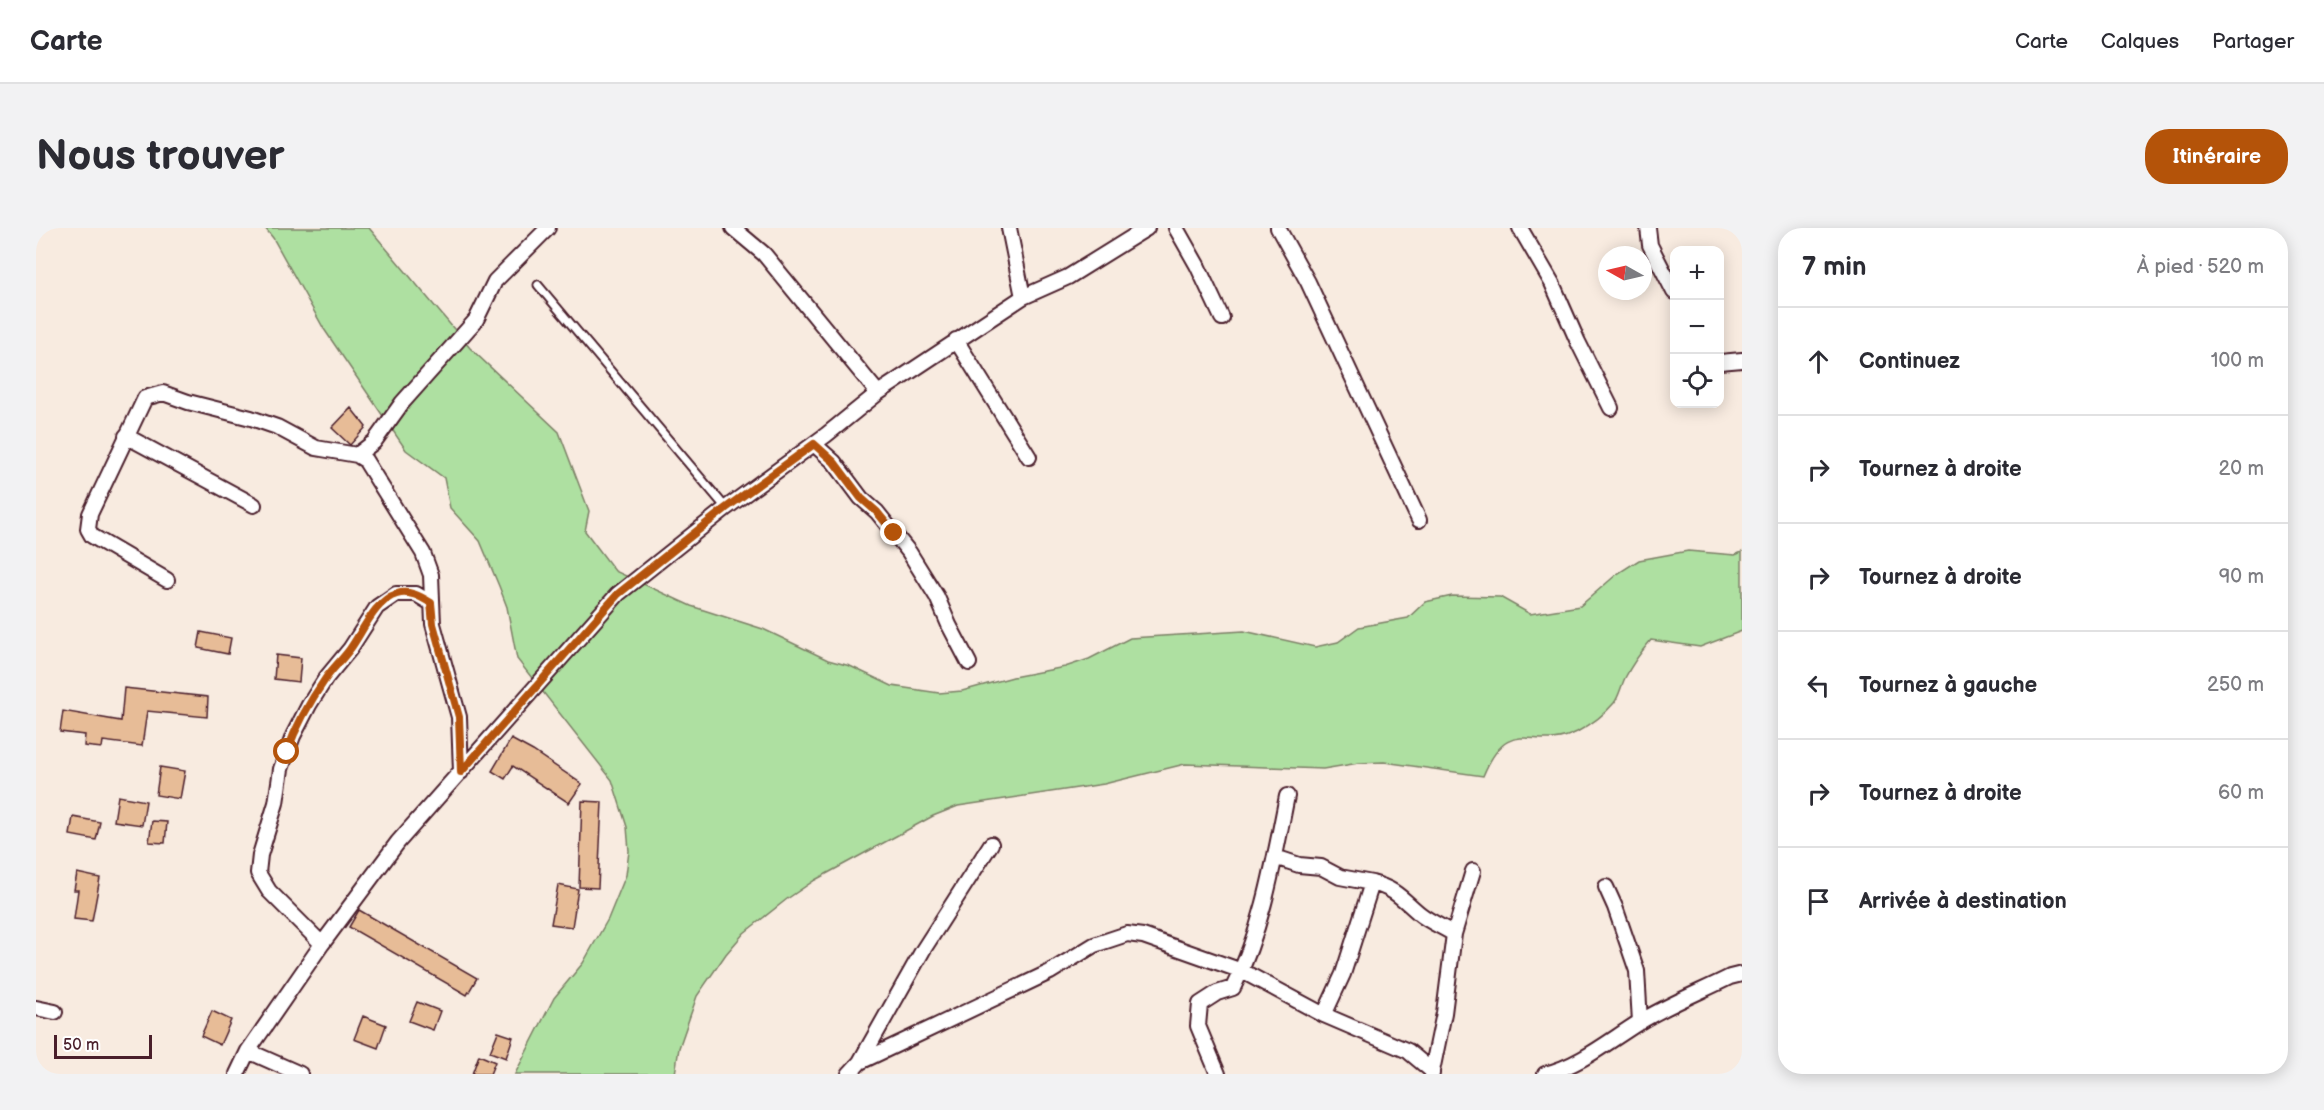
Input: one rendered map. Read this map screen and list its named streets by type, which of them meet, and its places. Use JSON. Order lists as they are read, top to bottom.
{
  "scale_bar": "50 m",
  "north": "left",
  "page": {
    "header": "Carte",
    "nav": ["Carte", "Calques", "Partager"],
    "buttons": "Itinéraire",
    "title": "Nous trouver",
    "heading": ["7 min", "À pied · 520 m"],
    "map_buttons": ["+", "−"],
    "list": [
      ["Continuez", "100 m"],
      ["Tournez à droite", "20 m"],
      ["Tournez à droite", "90 m"],
      ["Tournez à gauche", "250 m"],
      ["Tournez à droite", "60 m"],
      "Arrivée à destination"
    ],
    "scale": "50 m"
  }
}
